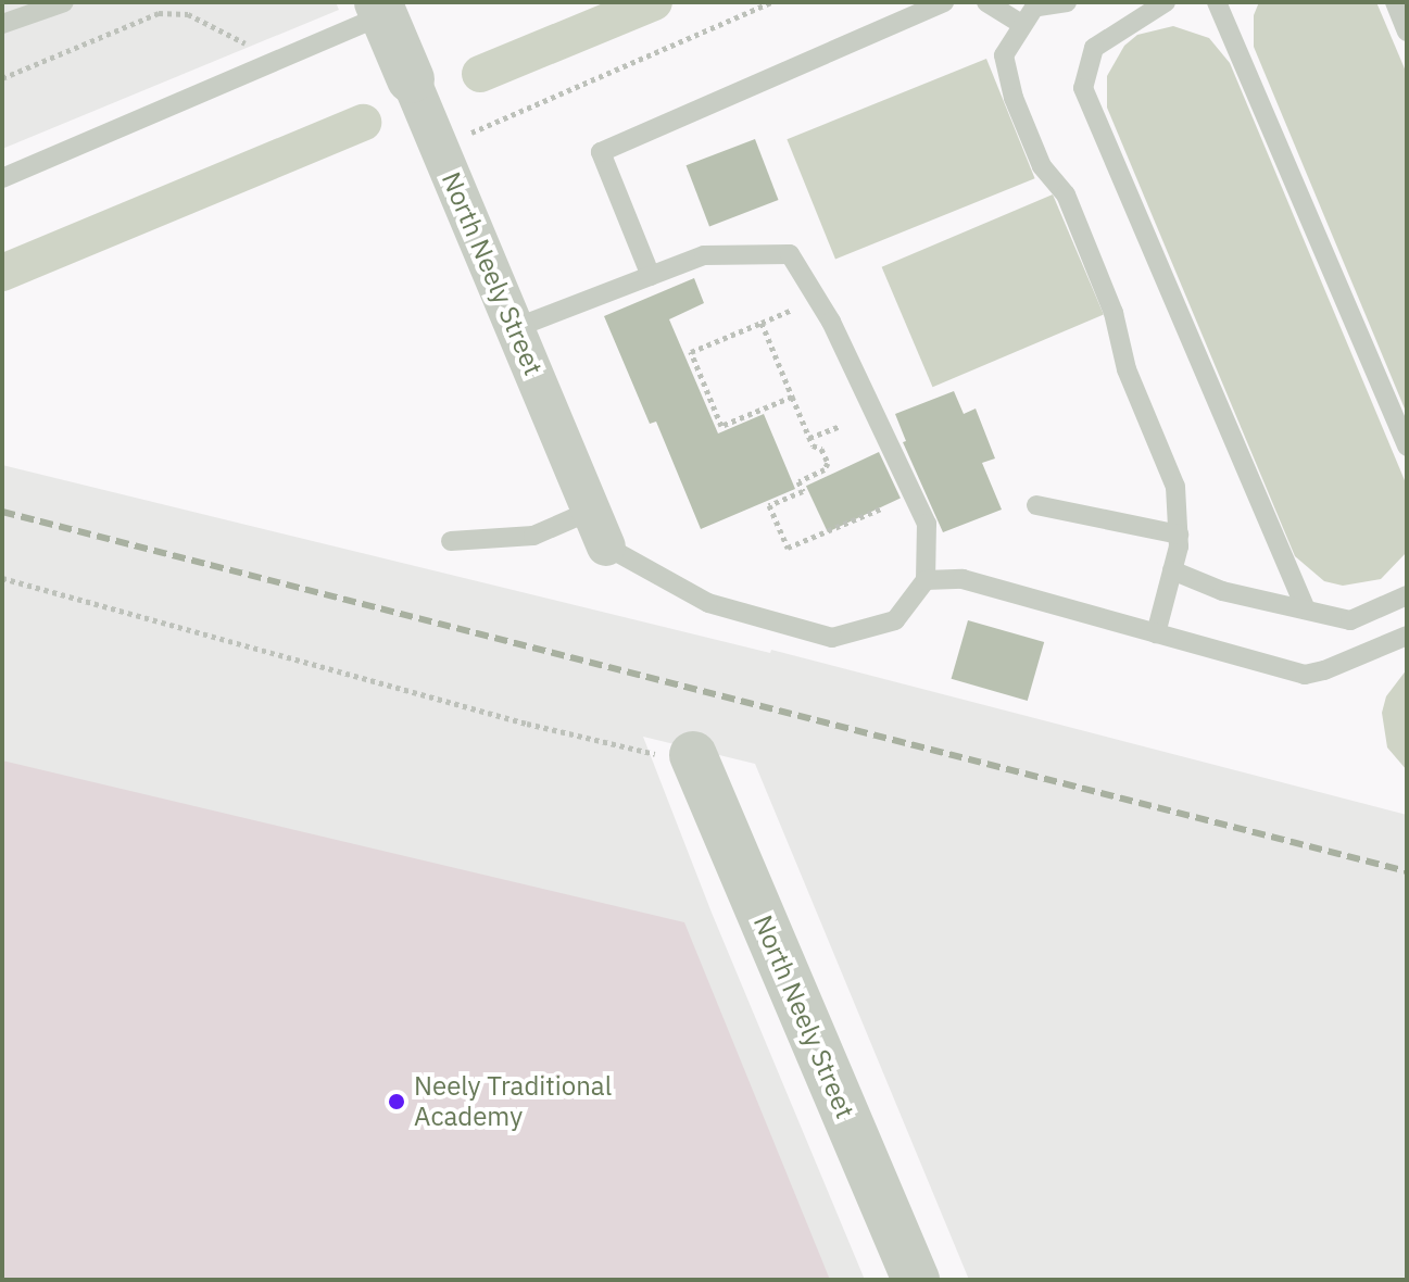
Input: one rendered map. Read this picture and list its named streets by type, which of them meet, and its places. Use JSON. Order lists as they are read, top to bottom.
{
  "streets": {
    "street": ["North Neely Street"]
  },
  "places": ["Neely Traditional Academy"]
}
